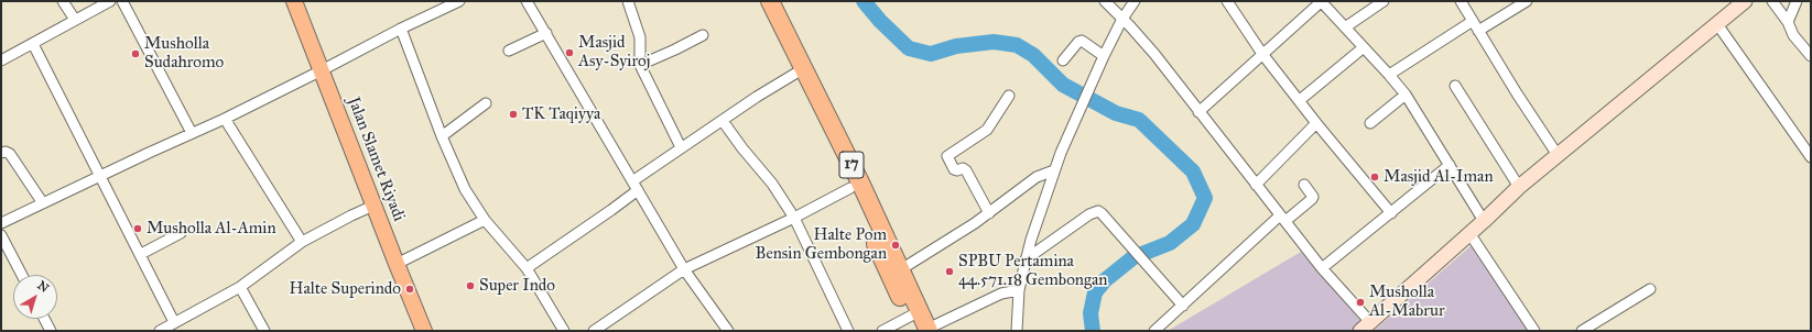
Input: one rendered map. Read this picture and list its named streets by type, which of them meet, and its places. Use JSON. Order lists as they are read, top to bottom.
{
  "streets": {
    "highway": ["17"],
    "main road": ["Jalan Slamet Riyadi"]
  },
  "places": [
    "Masjid Asy-Syiroj",
    "Musholla Sudahromo",
    "TK Taqiyya",
    "Masjid Al-Iman",
    "Musholla Al-Amin",
    "Halte Pom Bensin Gembongan",
    "SPBU Pertamina 44.571.18 Gembongan",
    "Super Indo",
    "Halte Superindo",
    "Musholla Al-Mabrur"
  ],
  "north": "top right"
}
